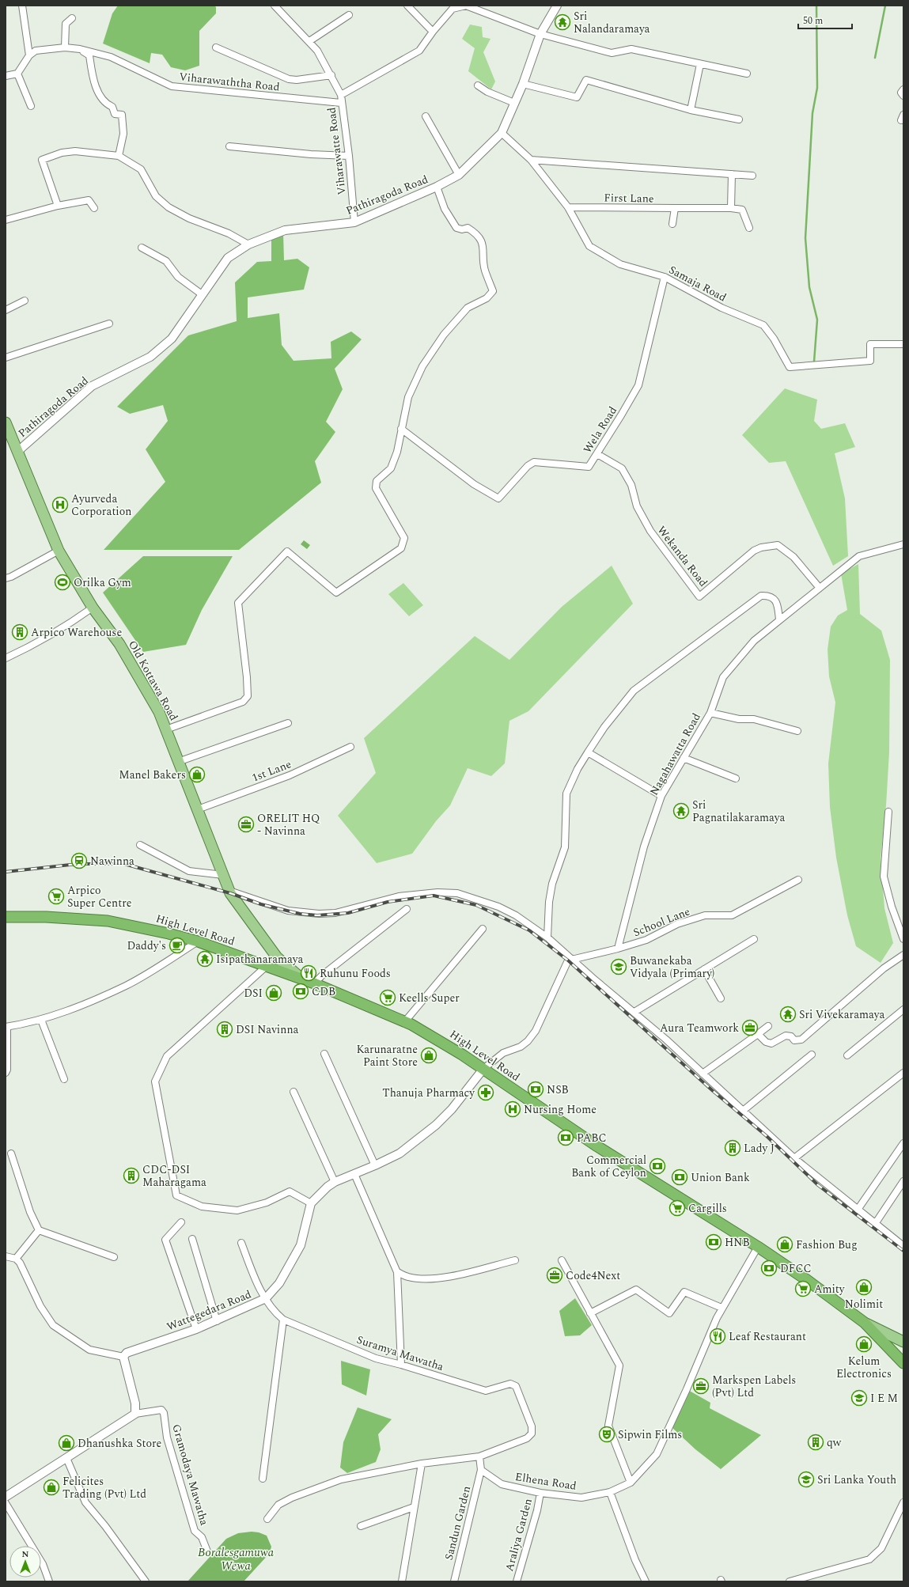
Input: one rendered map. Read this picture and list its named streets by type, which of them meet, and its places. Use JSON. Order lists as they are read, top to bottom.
{
  "streets": {
    "highway": ["High Level Road"],
    "main road": ["Old Kottawa Road"],
    "street": [
      "Viharawaththa Road",
      "Viharawatte Road",
      "Pathiragoda Road",
      "First Lane",
      "Samaja Road",
      "Wela Road",
      "Wekanda Road",
      "Nagahawatta Road",
      "1st Lane",
      "School Lane",
      "Wattegedara Road",
      "Suramya Mawatha",
      "Gramodaya Mawatha",
      "Elhena Road",
      "Sandun Garden",
      "Araliya Garden"
    ]
  },
  "crossings": [
    ["Viharawaththa Road", "Viharawatte Road"],
    ["Viharawatte Road", "Pathiragoda Road"],
    ["Pathiragoda Road", "Samaja Road"],
    ["Pathiragoda Road", "Old Kottawa Road"],
    ["First Lane", "Samaja Road"],
    ["Samaja Road", "Wela Road"],
    ["Wela Road", "Wekanda Road"],
    ["Wekanda Road", "Nagahawatta Road"],
    ["Old Kottawa Road", "1st Lane"],
    ["Old Kottawa Road", "High Level Road"],
    ["Nagahawatta Road", "School Lane"],
    ["High Level Road", "Elhena Road"],
    ["Wattegedara Road", "Suramya Mawatha"],
    ["Elhena Road", "Sandun Garden"],
    ["Elhena Road", "Araliya Garden"]
  ],
  "water": ["Boralesgamuwa Wewa"],
  "places": {
    "temple": [
      "Sri Nalandaramaya",
      "Sri Pagnatilakaramaya",
      "Isipathanaramaya",
      "Sri Vivekaramaya"
    ],
    "hospital": ["Ayurveda Corporation", "Nursing Home"],
    "sports": ["Orilka Gym"],
    "building": [
      "Arpico Warehouse",
      "DSI Navinna",
      "Lady J",
      "CDC-DSI Maharagama",
      "qw"
    ],
    "shop": [
      "Manel Bakers",
      "DSI",
      "Karunaratne Paint Store",
      "Fashion Bug",
      "Nolimit",
      "Kelum Electronics",
      "Dhanushka Store",
      "Felicites Trading (Pvt) Ltd"
    ],
    "office": [
      "ORELIT HQ - Navinna",
      "Aura Teamwork",
      "Code4Next",
      "Markspen Labels (Pvt) Ltd"
    ],
    "station": ["Nawinna"],
    "supermarket": [
      "Arpico Super Centre",
      "Keells Super",
      "Cargills",
      "Amity"
    ],
    "cafe": ["Daddy's"],
    "school or university": ["Buwanekaba Vidyala (Primary)", "I E M", "Sri Lanka Youth"],
    "restaurant": ["Ruhunu Foods", "Leaf Restaurant"],
    "bank": [
      "CDB",
      "NSB",
      "PABC",
      "Commercial Bank of Ceylon",
      "Union Bank",
      "HNB",
      "DFCC"
    ],
    "pharmacy": ["Thanuja Pharmacy"],
    "theatre": ["Sipwin Films"]
  },
  "scale_bar": "50 m",
  "north": "top"
}
